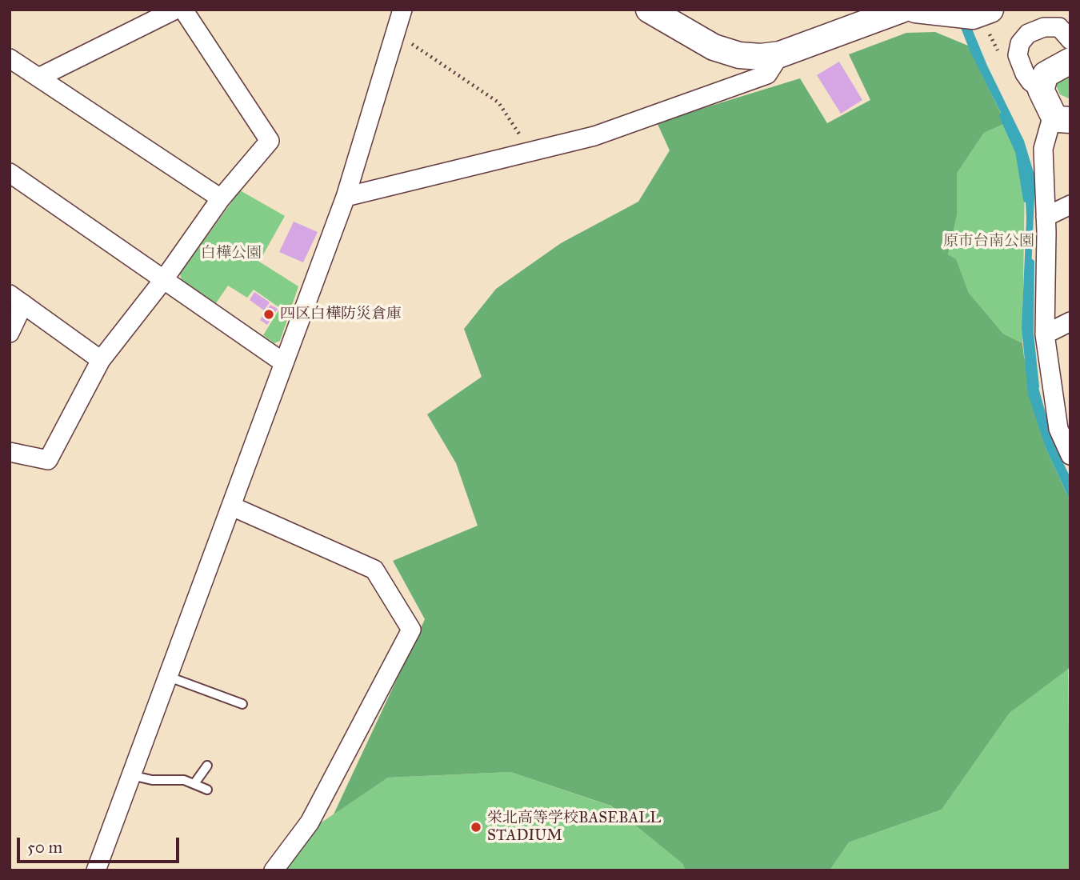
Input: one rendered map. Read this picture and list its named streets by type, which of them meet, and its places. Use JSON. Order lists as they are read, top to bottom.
{
  "parks": ["原市台南公園", "白樺公園"],
  "places": ["四区白樺防災倉庫", "栄北高等学校BASEBALL STADIUM"],
  "scale_bar": "50 m"
}
